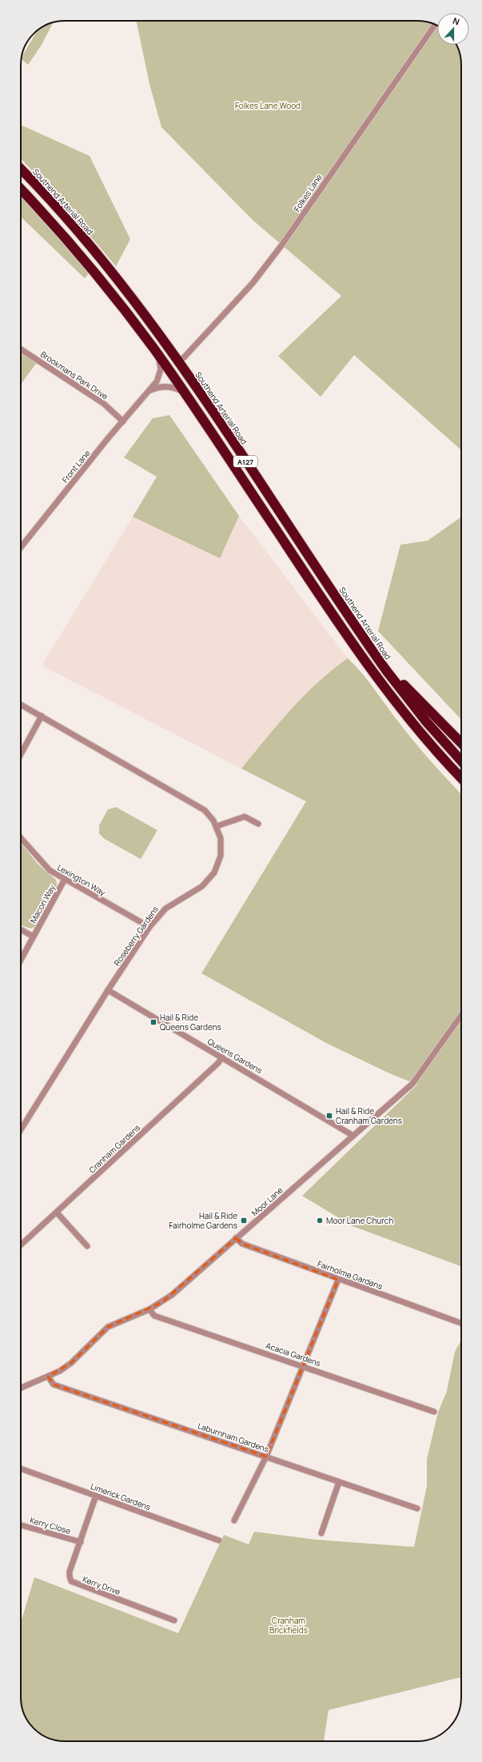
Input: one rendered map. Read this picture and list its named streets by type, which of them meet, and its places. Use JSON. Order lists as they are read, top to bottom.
{
  "streets": {
    "highway": ["Southend Arterial Road", "A127"],
    "street": [
      "Folkes Lane",
      "Brookmans Park Drive",
      "Front Lane",
      "Lexington Way",
      "Macon Way",
      "Roseberry Gardens",
      "Queens Gardens",
      "Cranham Gardens",
      "Moor Lane",
      "Fairholme Gardens",
      "Acacia Gardens",
      "Laburnham Gardens",
      "Limerick Gardens",
      "Kerry Close",
      "Kerry Drive"
    ]
  },
  "crossings": [
    ["Folkes Lane", "Southend Arterial Road"],
    ["Brookmans Park Drive", "Front Lane"],
    ["A127", "Front Lane"],
    ["Lexington Way", "Macon Way"],
    ["Lexington Way", "Roseberry Gardens"],
    ["Roseberry Gardens", "Queens Gardens"],
    ["Queens Gardens", "Cranham Gardens"],
    ["Queens Gardens", "Moor Lane"],
    ["Moor Lane", "Fairholme Gardens"],
    ["Moor Lane", "Acacia Gardens"],
    ["Moor Lane", "Laburnham Gardens"],
    ["Limerick Gardens", "Kerry Drive"],
    ["Kerry Close", "Kerry Drive"]
  ],
  "parks": ["Folkes Lane Wood", "Cranham Brickfields"],
  "places": {
    "transit": ["Hail & Ride Queens Gardens", "Hail & Ride Cranham Gardens", "Hail & Ride Fairholme Gardens"],
    "other": ["Moor Lane Church"]
  },
  "north": "top"
}
